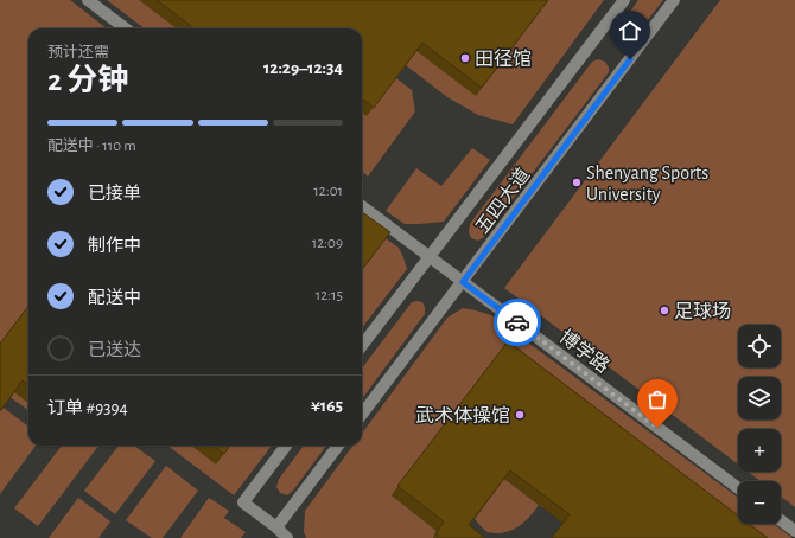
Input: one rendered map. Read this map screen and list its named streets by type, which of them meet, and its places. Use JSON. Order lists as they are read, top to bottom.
{
  "streets": {
    "lane": ["五四大道", "博学路"]
  },
  "crossings": [
    ["五四大道", "博学路"]
  ],
  "places": [
    "田径馆",
    "Shenyang Sports University",
    "足球场",
    "武术体操馆"
  ],
  "page": {
    "heading": ["2 分钟", "预计还需", "12:29–12:34"],
    "panel": ["订单 #9394", "¥165"],
    "bar": "配送中 · 110 m",
    "list": [
      ["已接单", "12:01"],
      ["制作中", "12:09"],
      ["配送中", "12:15"],
      "已送达"
    ],
    "map_buttons": ["+", "−"]
  }
}
